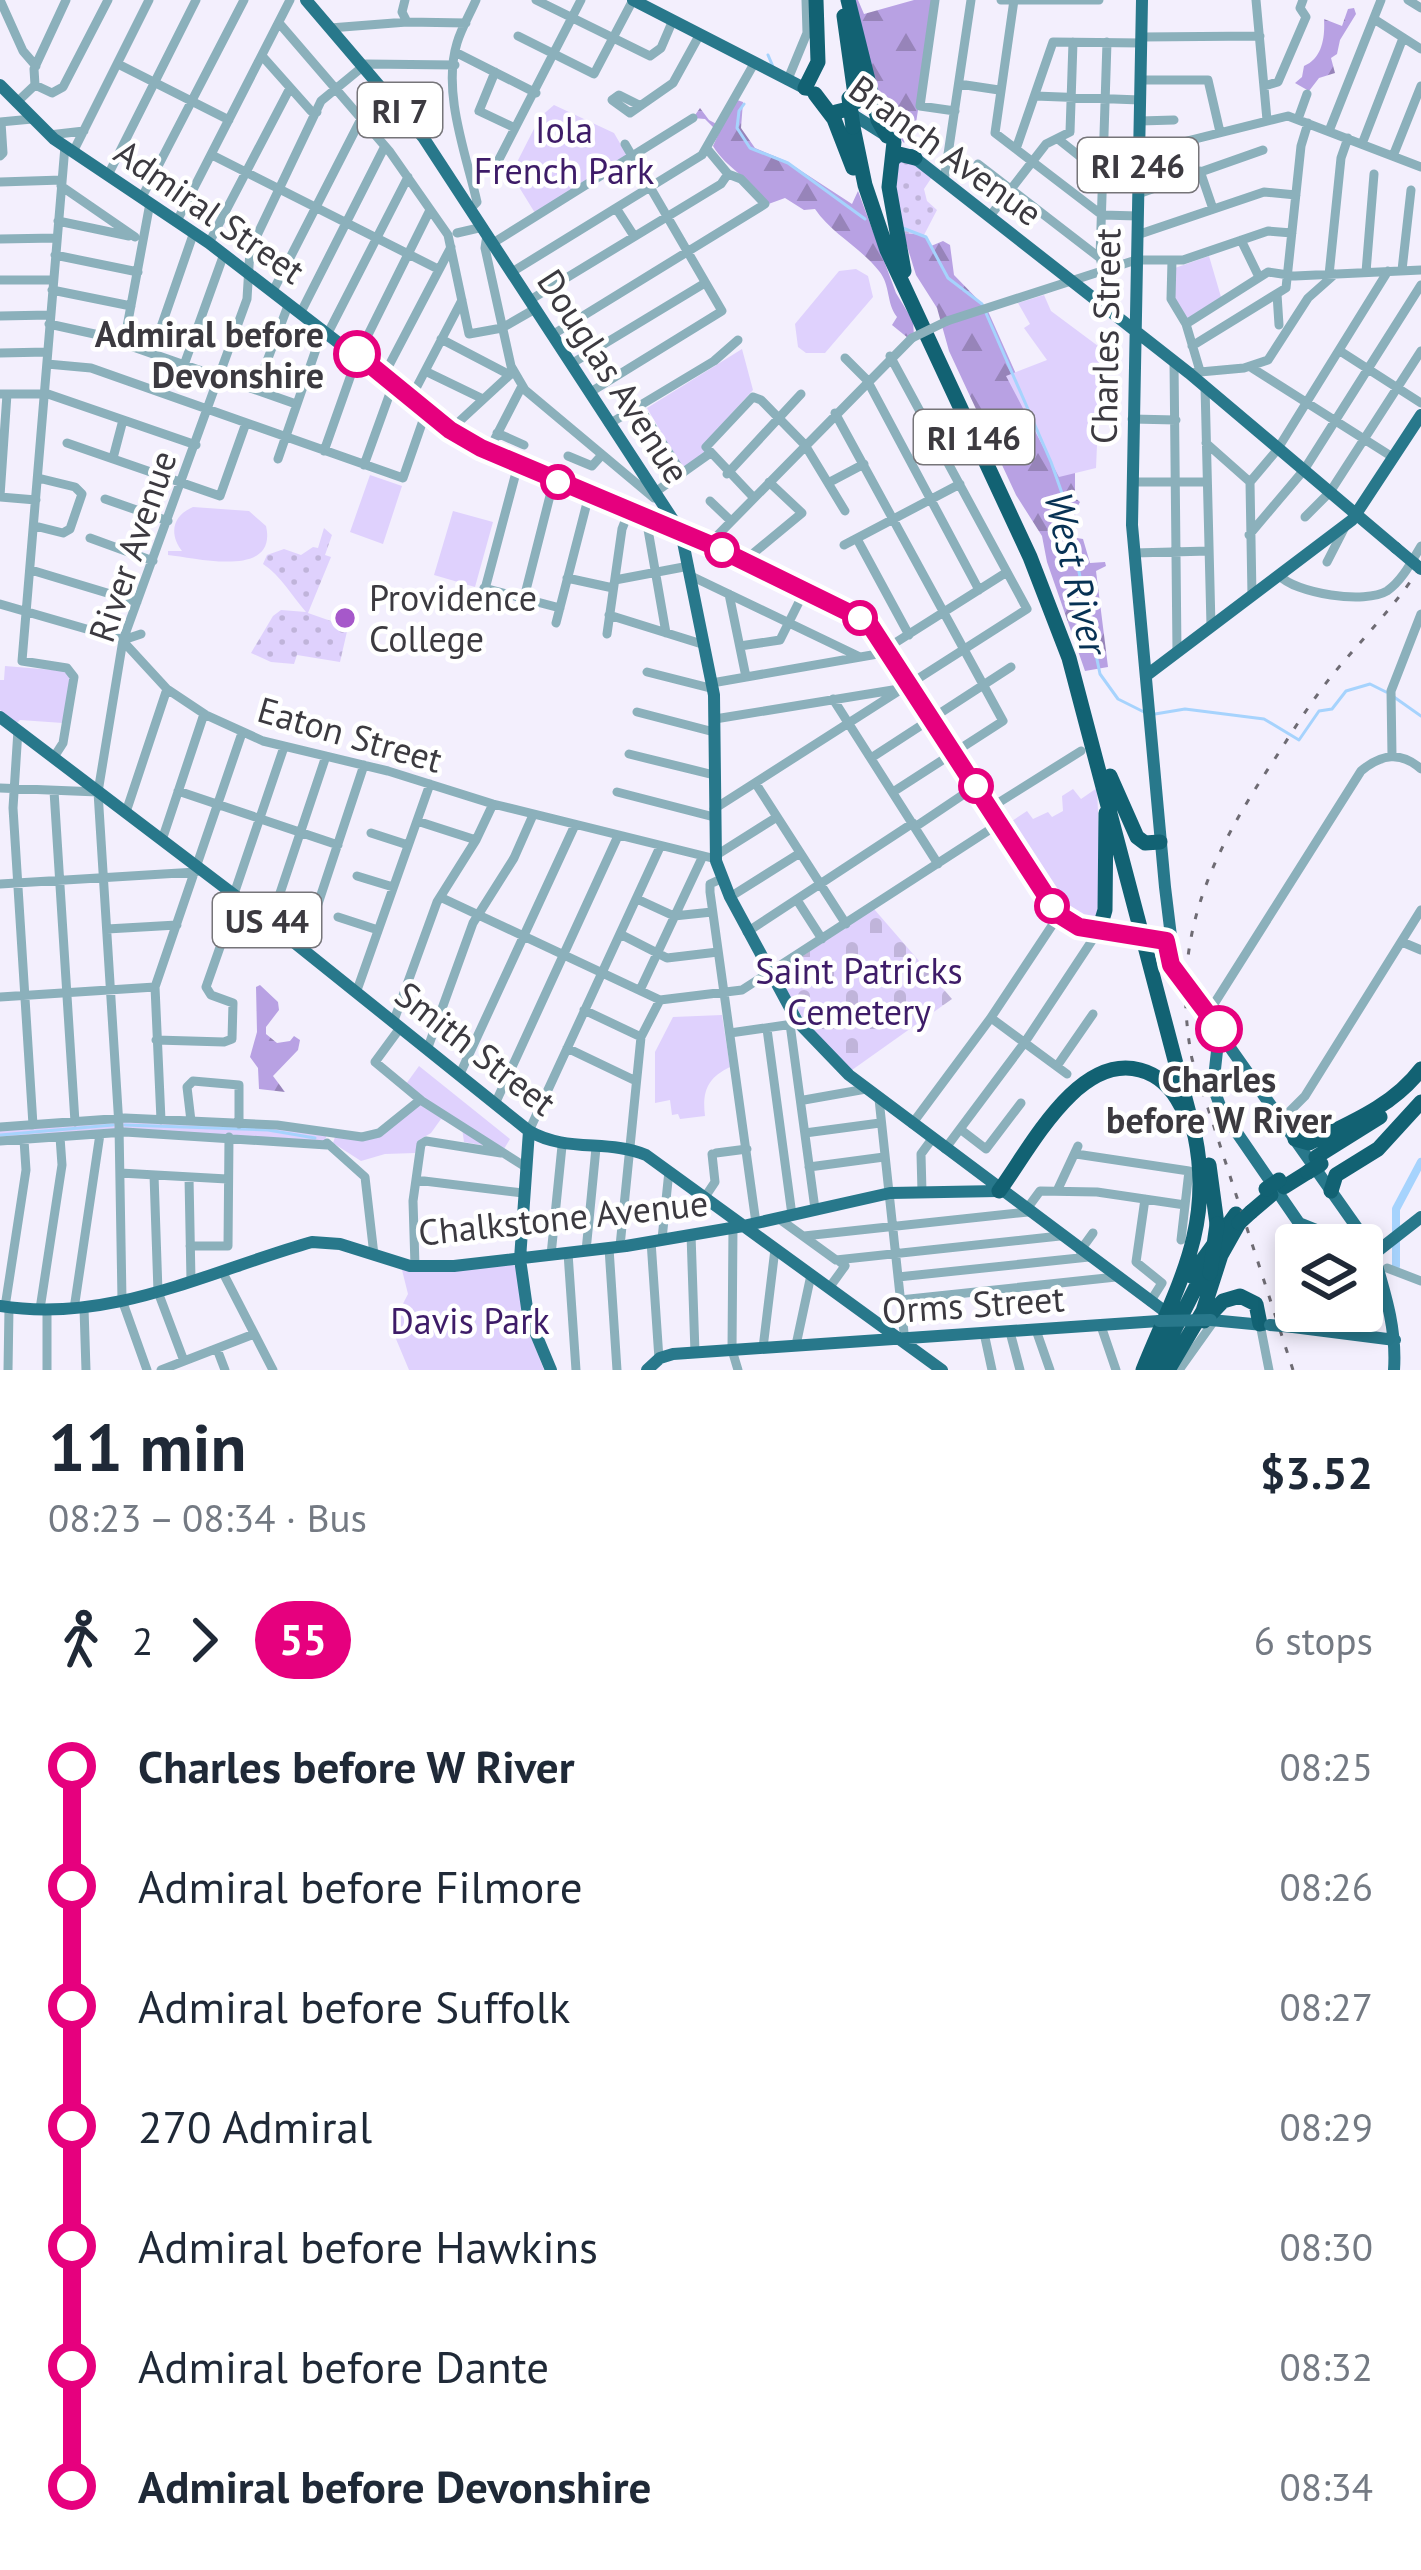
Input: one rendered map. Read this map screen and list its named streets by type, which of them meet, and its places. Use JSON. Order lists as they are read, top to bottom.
{
  "streets": {
    "highway": ["RI 146"],
    "main road": [
      "RI 7",
      "Branch Avenue",
      "RI 246",
      "Admiral Street",
      "Charles Street",
      "Douglas Avenue",
      "US 44",
      "Smith Street",
      "Chalkstone Avenue",
      "Orms Street"
    ],
    "street": ["River Avenue", "Eaton Street"]
  },
  "crossings": [
    ["Branch Avenue", "Charles Street"],
    ["RI 246", "Charles Street"],
    ["Admiral Street", "Douglas Avenue"],
    ["Admiral Street", "River Avenue"],
    ["Douglas Avenue", "River Avenue"],
    ["River Avenue", "Eaton Street"],
    ["River Avenue", "Smith Street"],
    ["River Avenue", "Chalkstone Avenue"],
    ["Smith Street", "Chalkstone Avenue"],
    ["Smith Street", "Orms Street"]
  ],
  "water": ["West River"],
  "parks": ["Iola French Park", "Saint Patricks Cemetery", "Davis Park"],
  "places": ["Admiral before Devonshire", "Providence College", "Charles before W River"],
  "lines": ["bus line 55"],
  "page": {
    "heading": ["11 min", "08:23 – 08:34 · Bus", "$3.52"],
    "legs": ["2", "55", "6 stops"],
    "list": [
      {
        "name": "Charles before W River",
        "value": "08:25"
      },
      {
        "name": "Admiral before Filmore",
        "value": "08:26"
      },
      {
        "name": "Admiral before Suffolk",
        "value": "08:27"
      },
      {
        "name": "270 Admiral",
        "value": "08:29"
      },
      {
        "name": "Admiral before Hawkins",
        "value": "08:30"
      },
      {
        "name": "Admiral before Dante",
        "value": "08:32"
      },
      {
        "name": "Admiral before Devonshire",
        "value": "08:34"
      }
    ]
  }
}
